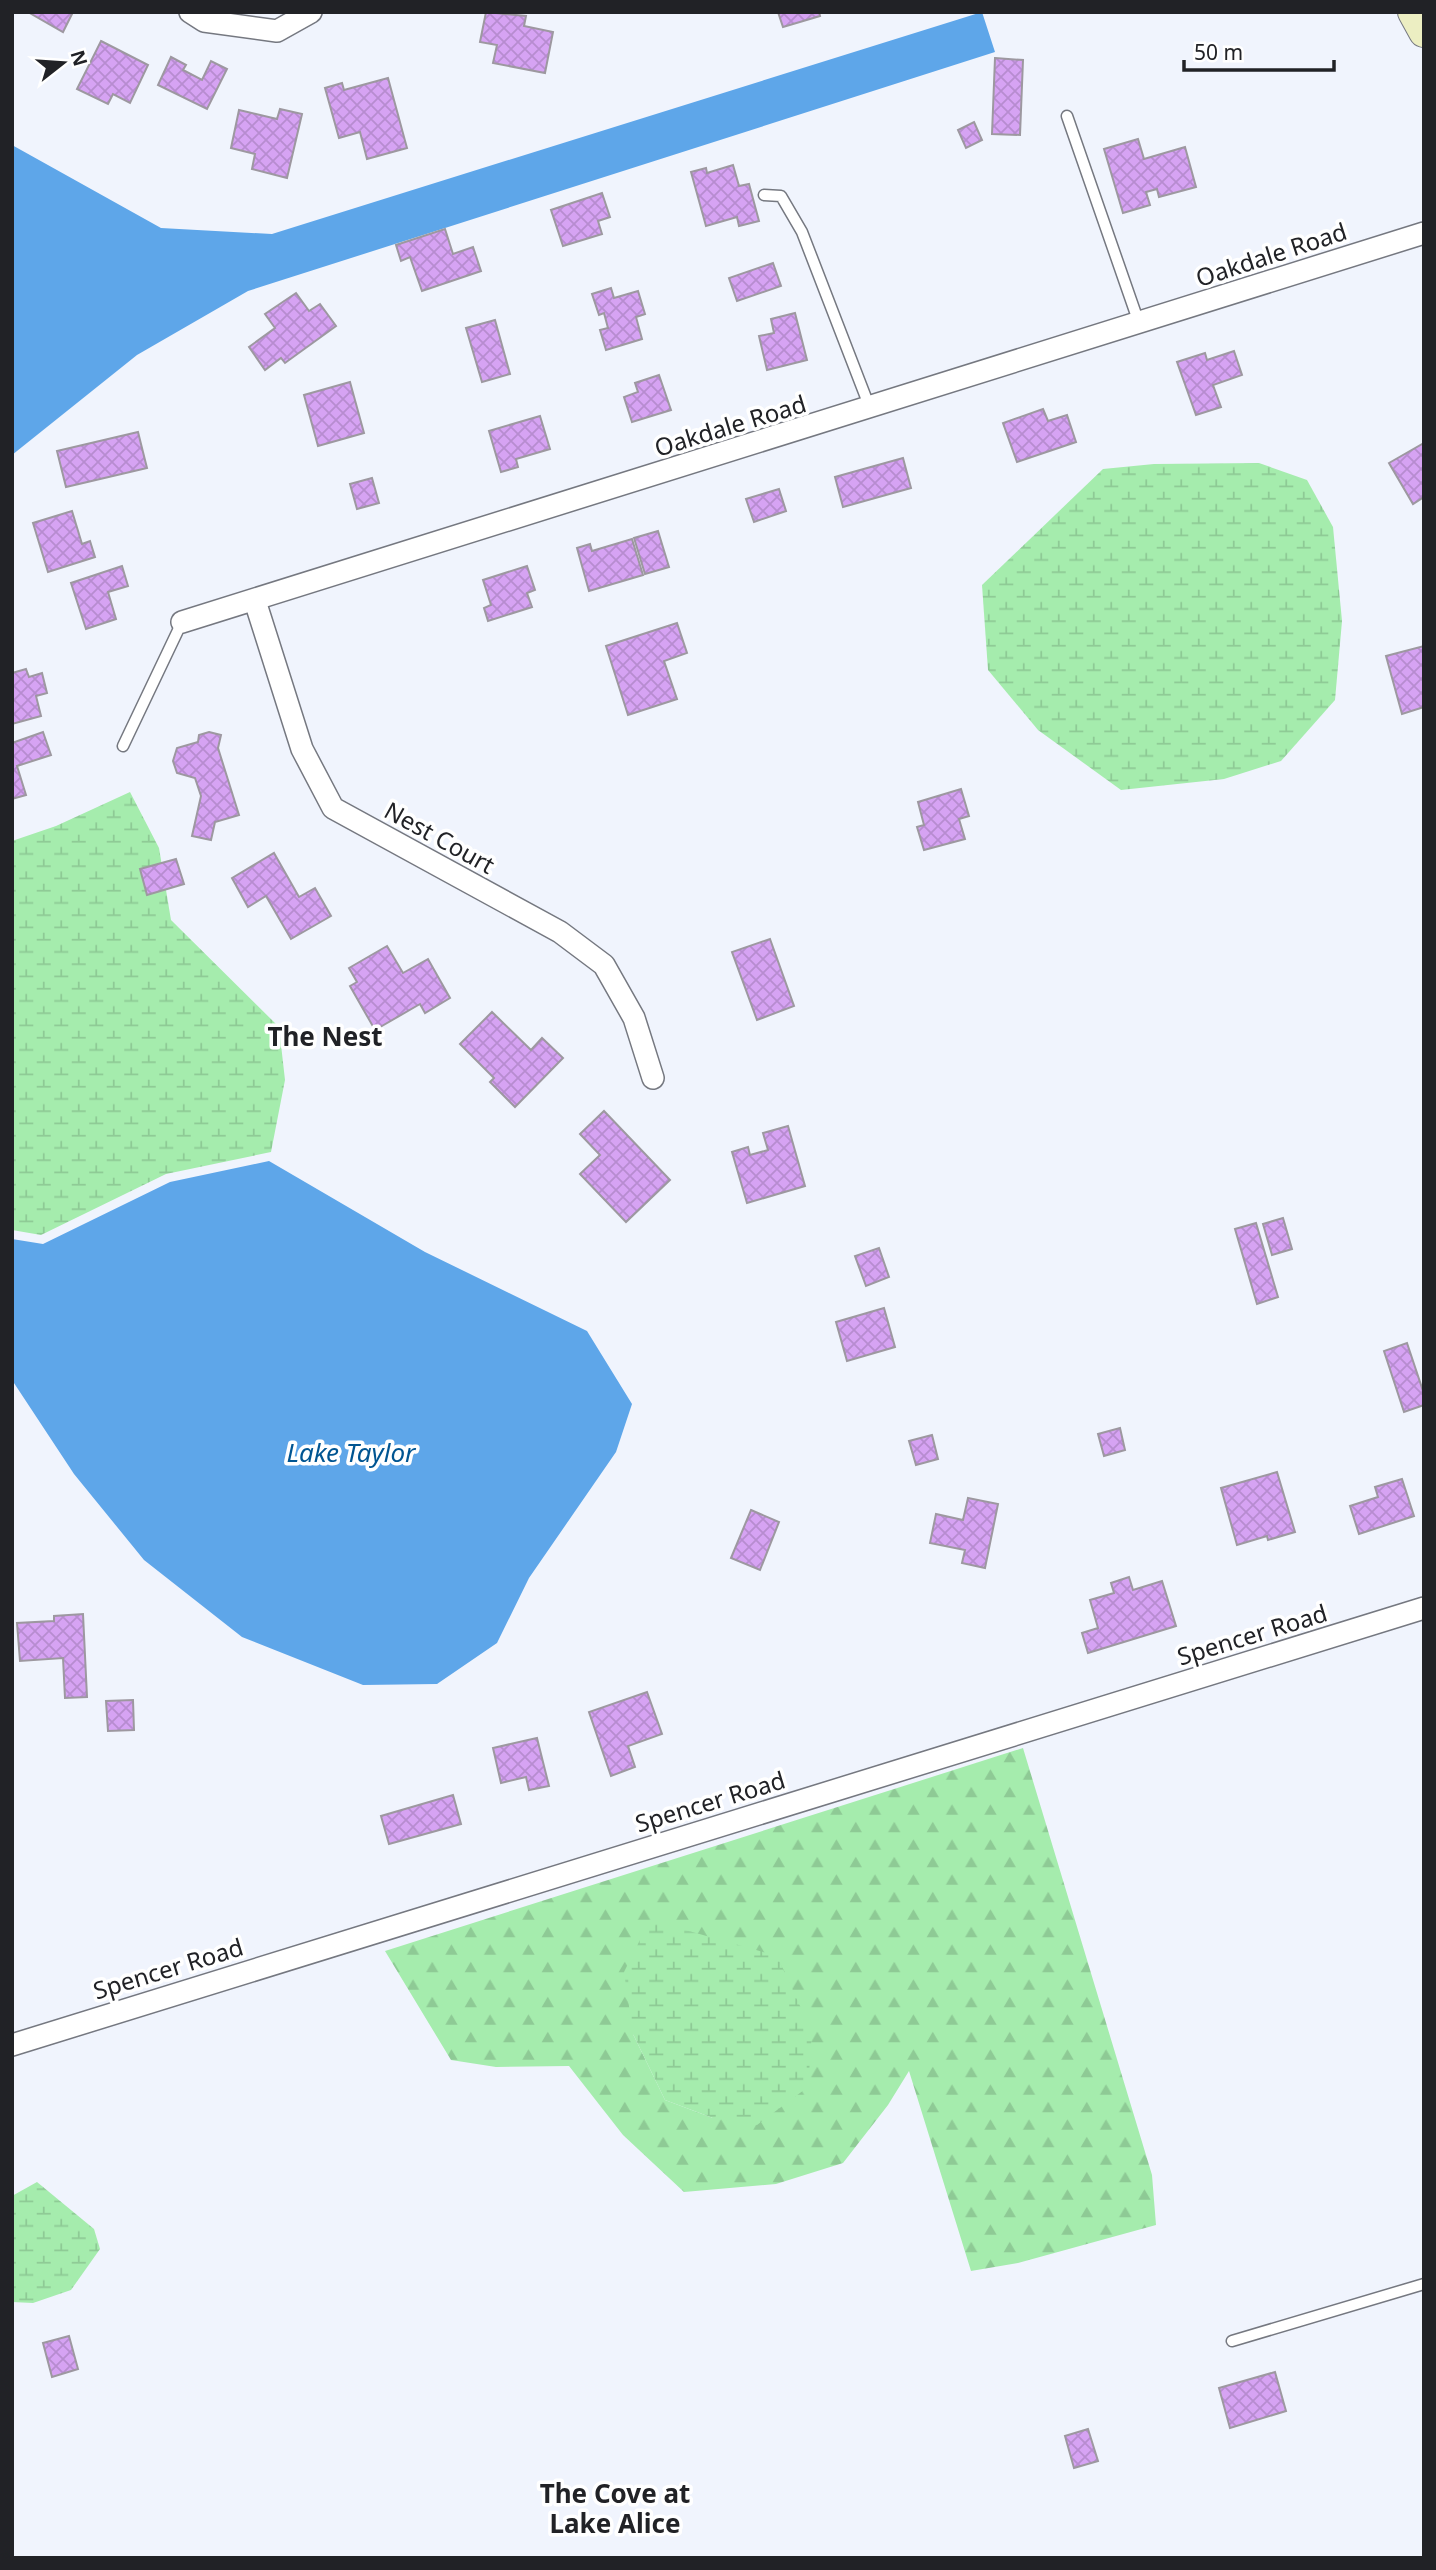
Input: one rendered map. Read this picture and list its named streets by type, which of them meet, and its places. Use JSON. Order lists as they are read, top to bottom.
{
  "streets": {
    "street": ["Oakdale Road", "Nest Court", "Spencer Road"]
  },
  "crossings": [
    ["Oakdale Road", "Nest Court"]
  ],
  "districts": ["The Nest", "The Cove at Lake Alice"],
  "water": ["Lake Taylor"],
  "scale_bar": "50 m",
  "north": "right"
}
